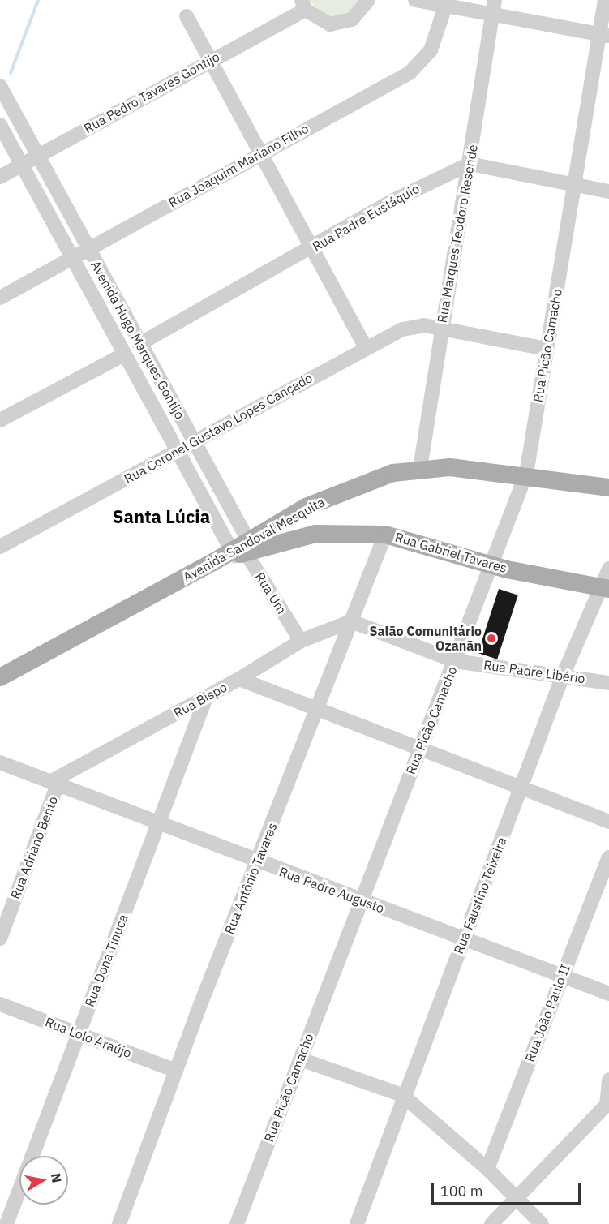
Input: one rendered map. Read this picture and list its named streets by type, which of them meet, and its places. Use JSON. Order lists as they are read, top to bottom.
{
  "streets": {
    "main road": ["Avenida Sandoval Mesquita", "Rua Gabriel Tavares"],
    "street": [
      "Rua Pedro Tavares Gontijo",
      "Rua Joaquim Mariano Filho",
      "Rua Padre Eustáquio",
      "Rua Marques Teodoro Resende",
      "Avenida Hugo Marques Gontijo",
      "Rua Picão Camacho",
      "Rua Coronel Gustavo Lopes Cançado",
      "Rua Um",
      "Rua Padre Libério",
      "Rua Bispo",
      "Rua Adriano Bento",
      "Rua Antônio Tavares",
      "Rua Padre Augusto",
      "Rua Faustino Teixeira",
      "Rua Dona Tinuca",
      "Rua João Paulo II",
      "Rua Lolo Araújo"
    ]
  },
  "crossings": [
    ["Rua Pedro Tavares Gontijo", "Avenida Hugo Marques Gontijo"],
    ["Rua Joaquim Mariano Filho", "Avenida Hugo Marques Gontijo"],
    ["Rua Padre Eustáquio", "Rua Marques Teodoro Resende"],
    ["Rua Padre Eustáquio", "Avenida Hugo Marques Gontijo"],
    ["Rua Marques Teodoro Resende", "Rua Coronel Gustavo Lopes Cançado"],
    ["Rua Marques Teodoro Resende", "Avenida Sandoval Mesquita"],
    ["Avenida Hugo Marques Gontijo", "Rua Coronel Gustavo Lopes Cançado"],
    ["Avenida Hugo Marques Gontijo", "Avenida Sandoval Mesquita"],
    ["Avenida Hugo Marques Gontijo", "Rua Gabriel Tavares"],
    ["Avenida Hugo Marques Gontijo", "Rua Um"],
    ["Rua Picão Camacho", "Rua Coronel Gustavo Lopes Cançado"],
    ["Rua Picão Camacho", "Avenida Sandoval Mesquita"],
    ["Rua Picão Camacho", "Rua Gabriel Tavares"],
    ["Rua Picão Camacho", "Rua Padre Libério"],
    ["Rua Picão Camacho", "Rua Padre Augusto"],
    ["Avenida Sandoval Mesquita", "Rua Gabriel Tavares"],
    ["Avenida Sandoval Mesquita", "Rua Um"],
    ["Rua Gabriel Tavares", "Rua Um"],
    ["Rua Gabriel Tavares", "Rua Antônio Tavares"],
    ["Rua Gabriel Tavares", "Rua Faustino Teixeira"],
    ["Rua Um", "Rua Bispo"],
    ["Rua Padre Libério", "Rua Bispo"],
    ["Rua Padre Libério", "Rua Antônio Tavares"],
    ["Rua Padre Libério", "Rua Faustino Teixeira"],
    ["Rua Bispo", "Rua Adriano Bento"],
    ["Rua Bispo", "Rua Antônio Tavares"],
    ["Rua Bispo", "Rua Padre Augusto"],
    ["Rua Bispo", "Rua Dona Tinuca"],
    ["Rua Adriano Bento", "Rua Padre Augusto"],
    ["Rua Antônio Tavares", "Rua Padre Augusto"],
    ["Rua Antônio Tavares", "Rua Lolo Araújo"],
    ["Rua Padre Augusto", "Rua Faustino Teixeira"],
    ["Rua Padre Augusto", "Rua Dona Tinuca"],
    ["Rua Padre Augusto", "Rua João Paulo II"],
    ["Rua Dona Tinuca", "Rua Lolo Araújo"]
  ],
  "districts": ["Santa Lúcia"],
  "places": ["Salão Comunitário Ozanãn"],
  "scale_bar": "100 m",
  "north": "right"
}
